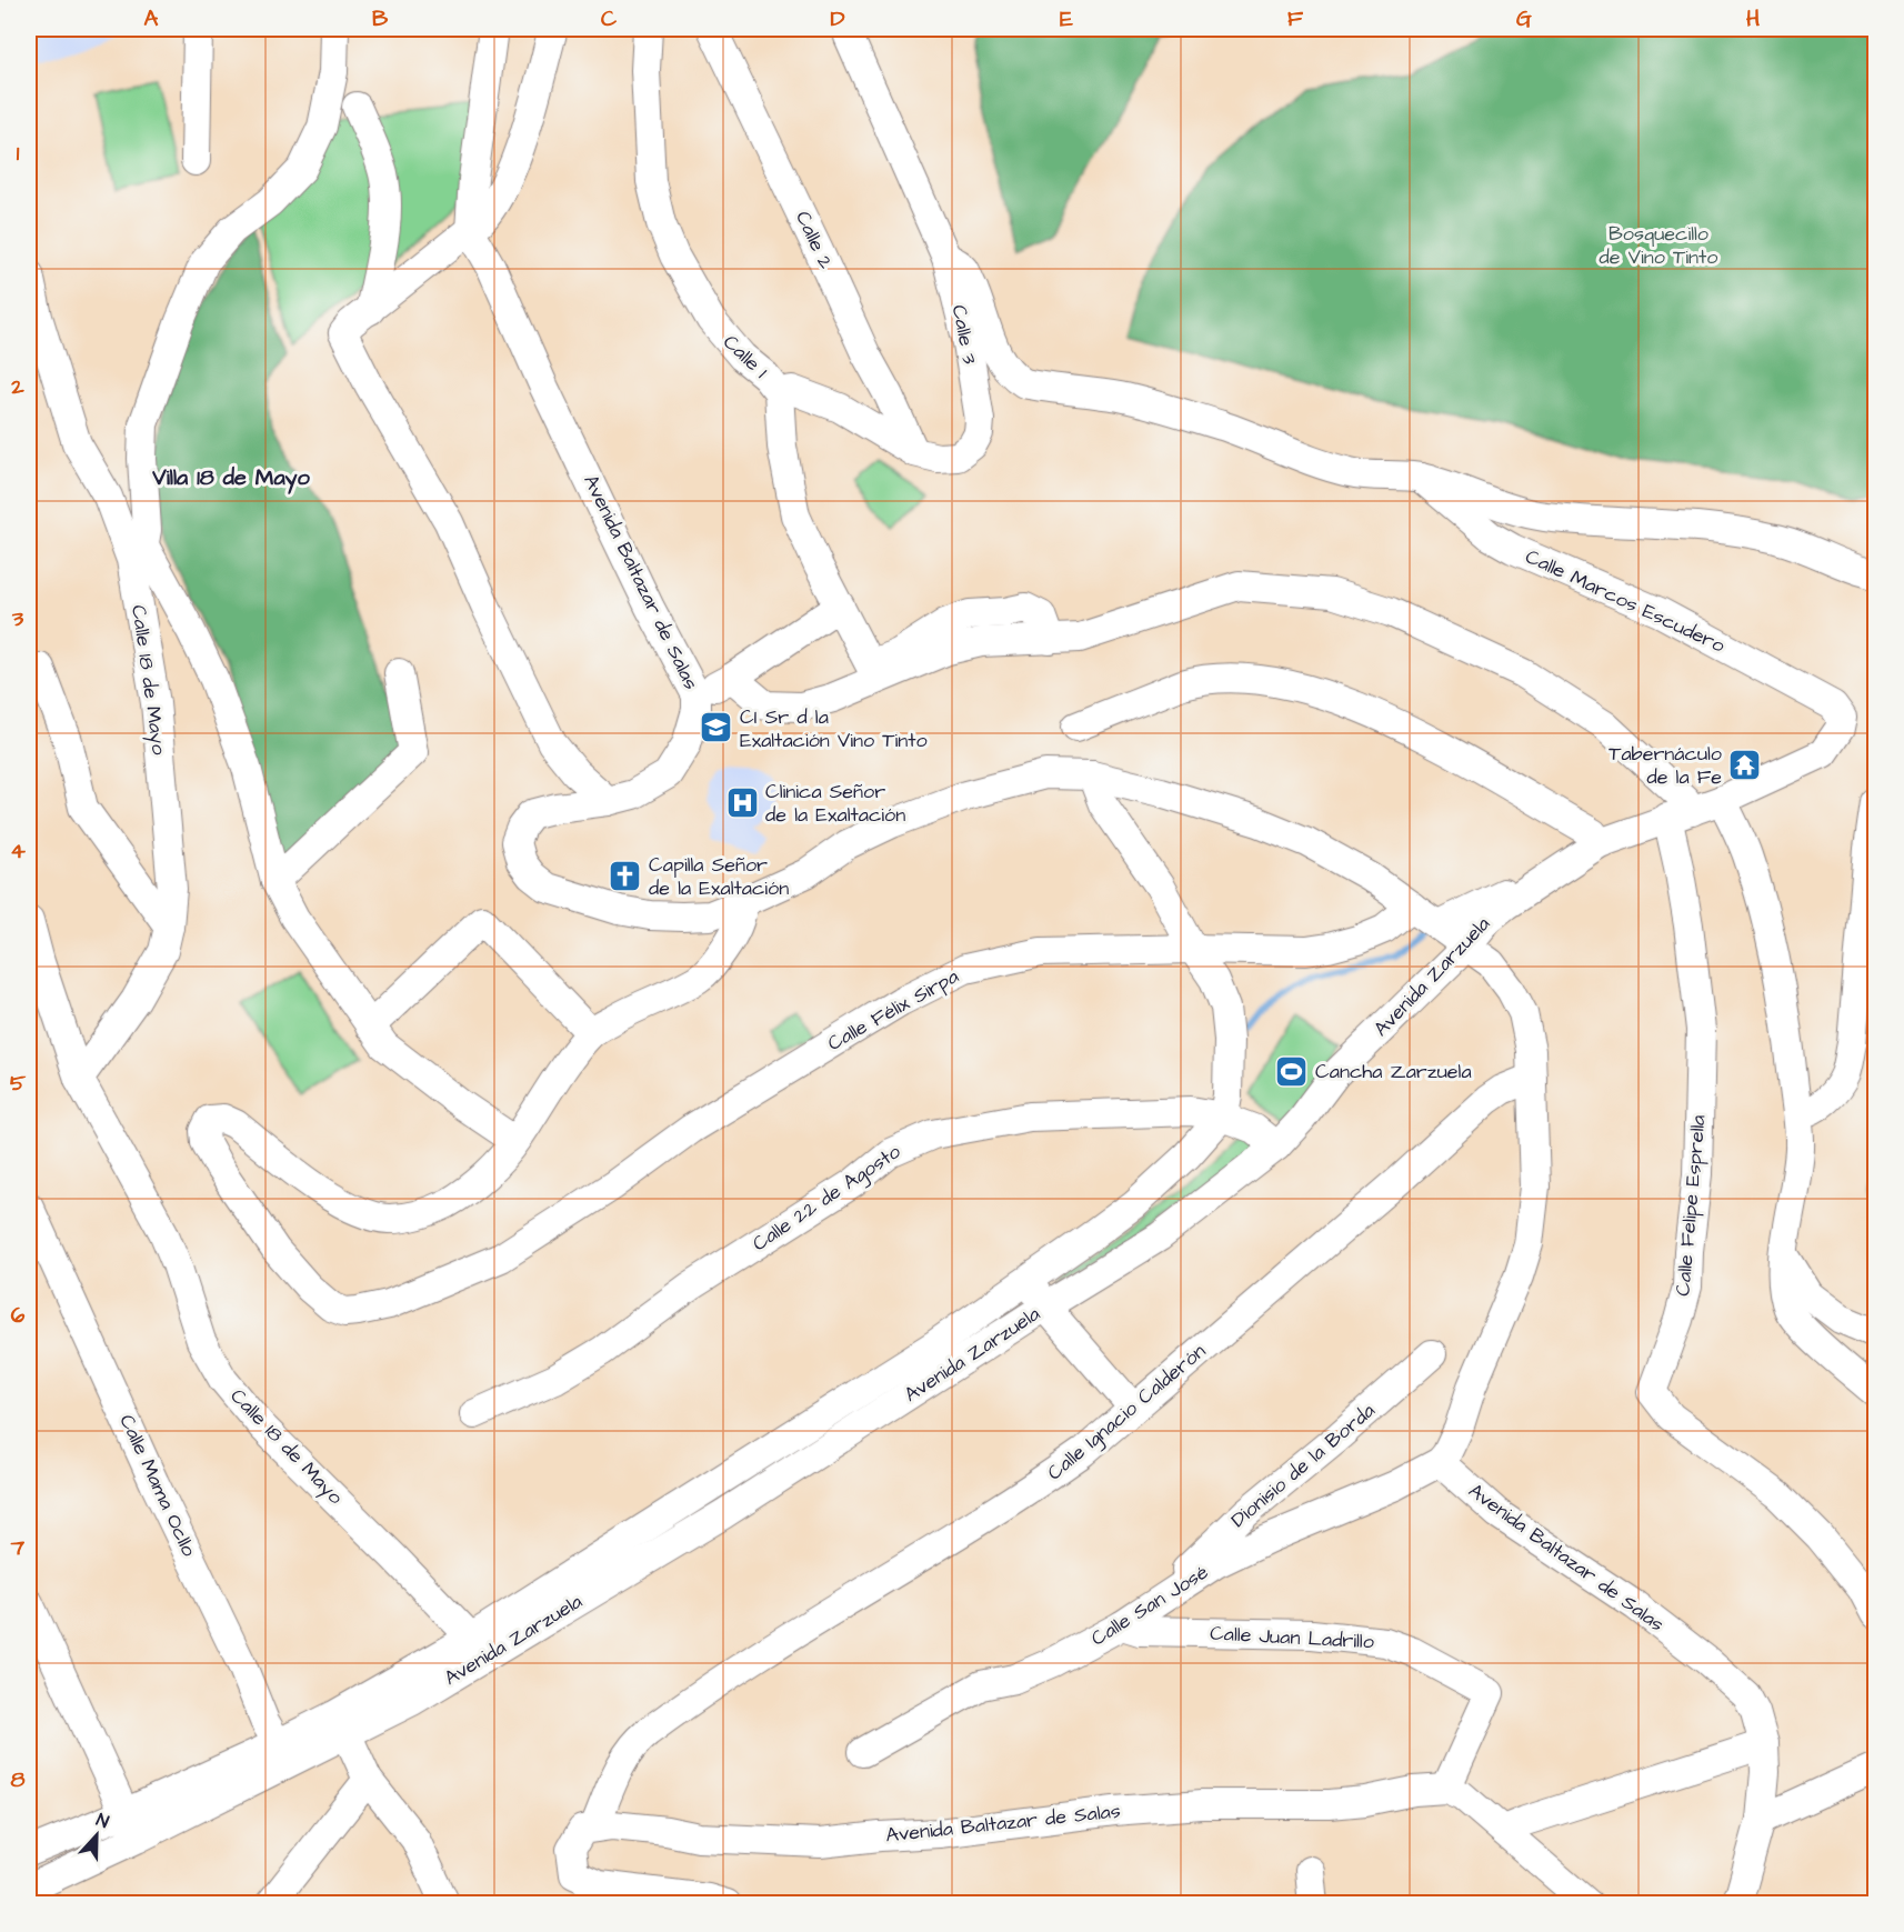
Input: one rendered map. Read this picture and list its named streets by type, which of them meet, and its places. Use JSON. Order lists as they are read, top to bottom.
{
  "streets": {
    "street": [
      "Calle 2",
      "Calle 3",
      "Calle 1",
      "Avenida Baltazar de Salas",
      "Calle Marcos Escudero",
      "Calle 18 de Mayo",
      "Avenida Zarzuela",
      "Calle Félix Sirpa",
      "Calle 22 de Agosto",
      "Calle Felipe Esprella",
      "Calle Ignacio Calderón",
      "Dionisio de la Borda",
      "Calle Mama Ocllo",
      "Calle San José",
      "Calle Juan Ladrillo"
    ]
  },
  "crossings": [
    ["Calle 2", "Calle 3"],
    ["Calle 3", "Calle 1"],
    ["Avenida Baltazar de Salas", "Avenida Zarzuela"],
    ["Avenida Baltazar de Salas", "Calle Félix Sirpa"],
    ["Avenida Baltazar de Salas", "Calle Ignacio Calderón"],
    ["Avenida Baltazar de Salas", "Calle San José"],
    ["Avenida Baltazar de Salas", "Calle Juan Ladrillo"],
    ["Calle 18 de Mayo", "Avenida Zarzuela"],
    ["Avenida Zarzuela", "Calle Félix Sirpa"],
    ["Avenida Zarzuela", "Calle 22 de Agosto"],
    ["Avenida Zarzuela", "Calle Mama Ocllo"],
    ["Dionisio de la Borda", "Calle San José"],
    ["Calle San José", "Calle Juan Ladrillo"]
  ],
  "districts": ["Villa 18 de Mayo"],
  "parks": ["Bosquecillo de Vino Tinto"],
  "places": {
    "school or university": ["CI Sr d la Exaltación Vino Tinto"],
    "temple": ["Tabernáculo de la Fe"],
    "hospital": ["Clinica Señor de la Exaltación"],
    "church": ["Capilla Señor de la Exaltación"],
    "sports": ["Cancha Zarzuela"]
  },
  "north": "top",
  "grid": {
    "columns": [
      "A",
      "B",
      "C",
      "D",
      "E",
      "F",
      "G",
      "H"
    ],
    "rows": [
      "1",
      "2",
      "3",
      "4",
      "5",
      "6",
      "7",
      "8"
    ]
  }
}
